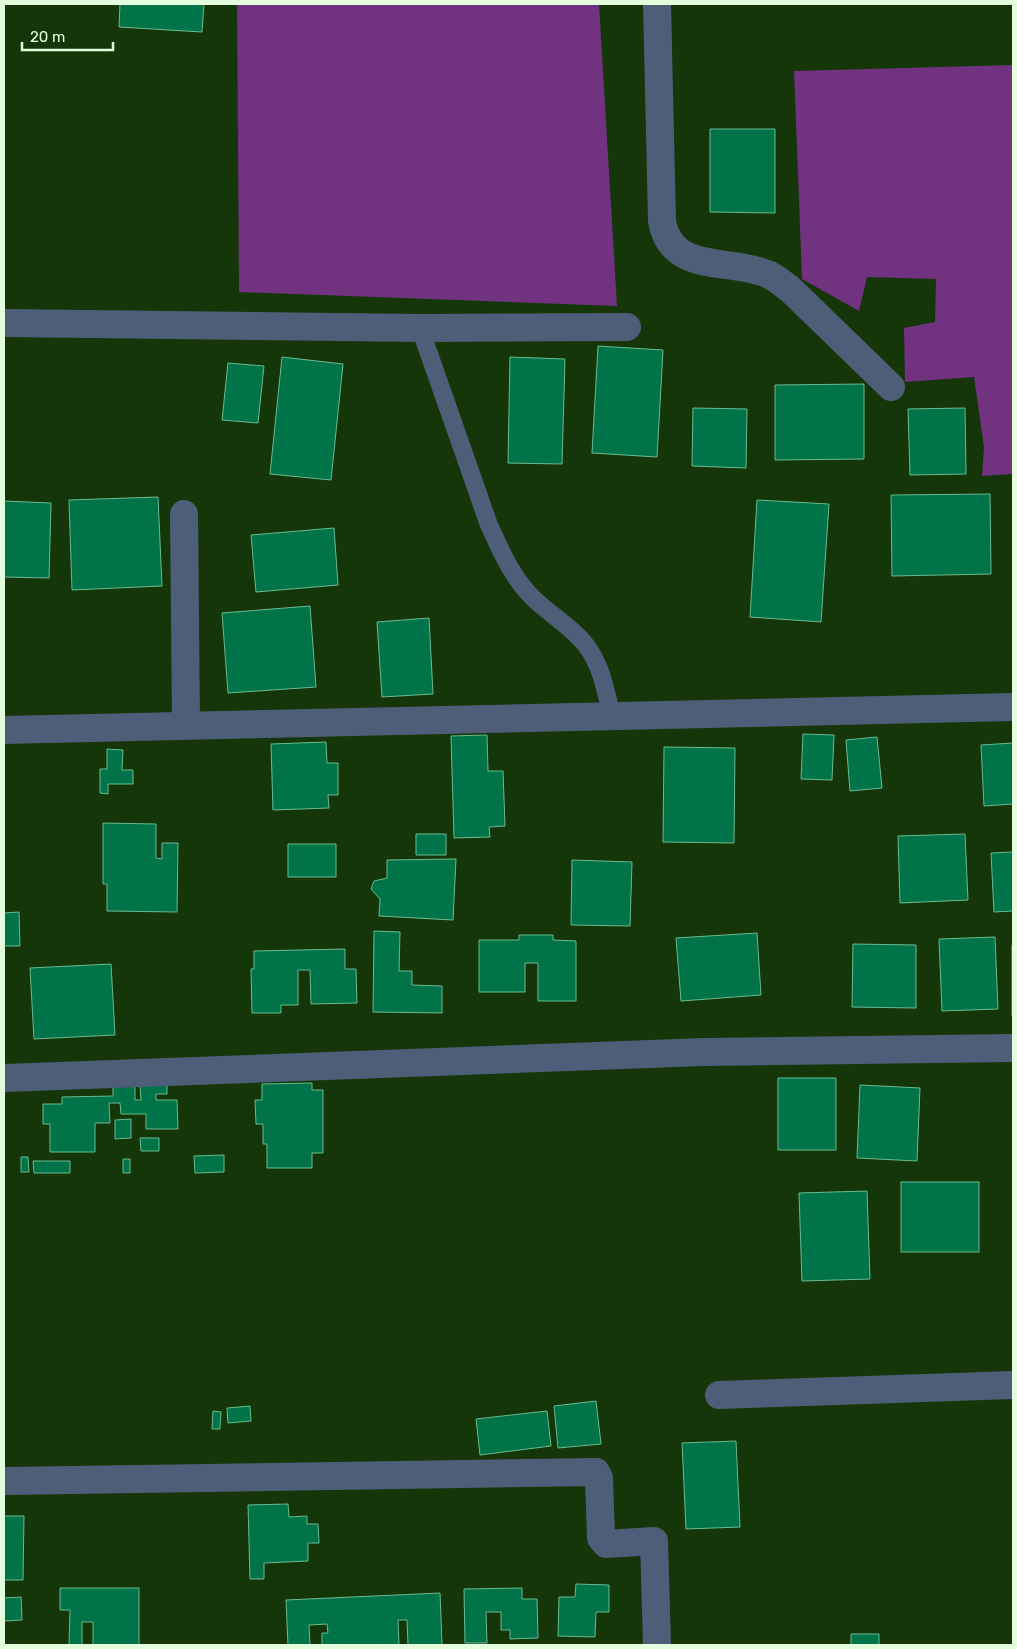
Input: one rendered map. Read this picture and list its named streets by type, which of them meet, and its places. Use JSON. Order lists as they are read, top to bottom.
{
  "scale_bar": "20 m"
}
